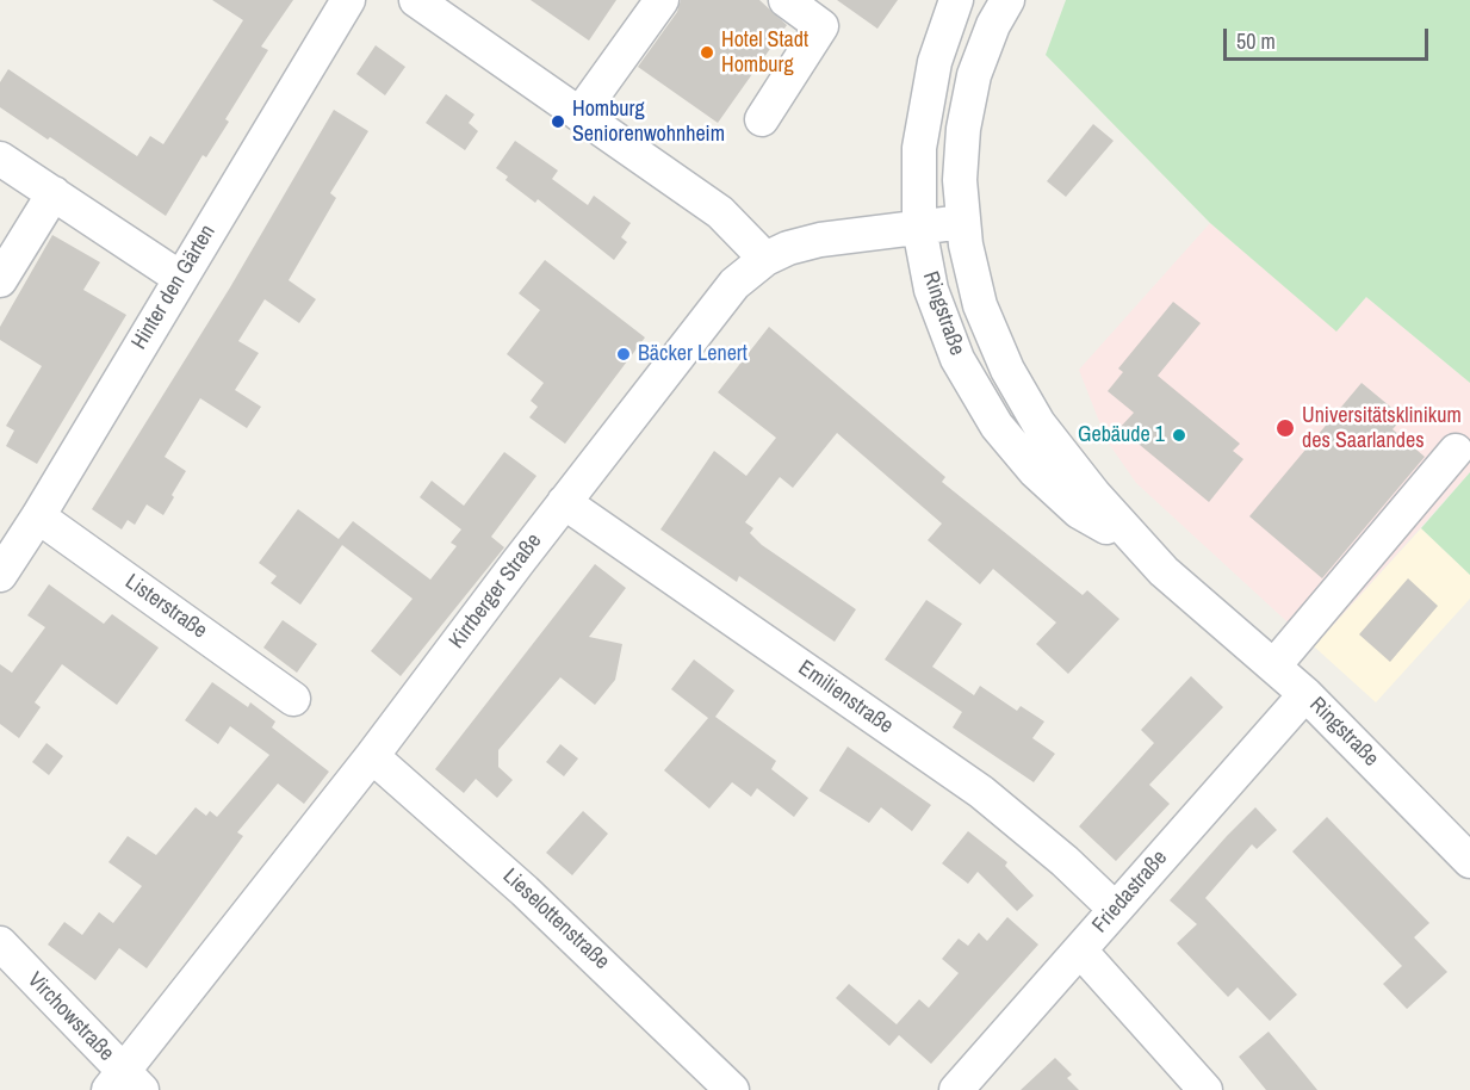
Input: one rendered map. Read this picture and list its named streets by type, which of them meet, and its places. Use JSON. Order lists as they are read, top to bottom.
{
  "streets": {
    "street": [
      "Hinter den Gärten",
      "Ringstraße",
      "Kirrberger Straße",
      "Listerstraße",
      "Emilienstraße",
      "Friedastraße",
      "Lieselottenstraße",
      "Virchowstraße"
    ]
  },
  "crossings": [
    ["Hinter den Gärten", "Listerstraße"],
    ["Ringstraße", "Kirrberger Straße"],
    ["Ringstraße", "Friedastraße"],
    ["Kirrberger Straße", "Emilienstraße"],
    ["Kirrberger Straße", "Lieselottenstraße"],
    ["Kirrberger Straße", "Virchowstraße"],
    ["Emilienstraße", "Friedastraße"]
  ],
  "places": [
    "Hotel Stadt Homburg",
    "Homburg Seniorenwohnheim",
    "Bäcker Lenert",
    "Universitätsklinikum des Saarlandes",
    "Gebäude 1"
  ],
  "scale_bar": "50 m"
}
